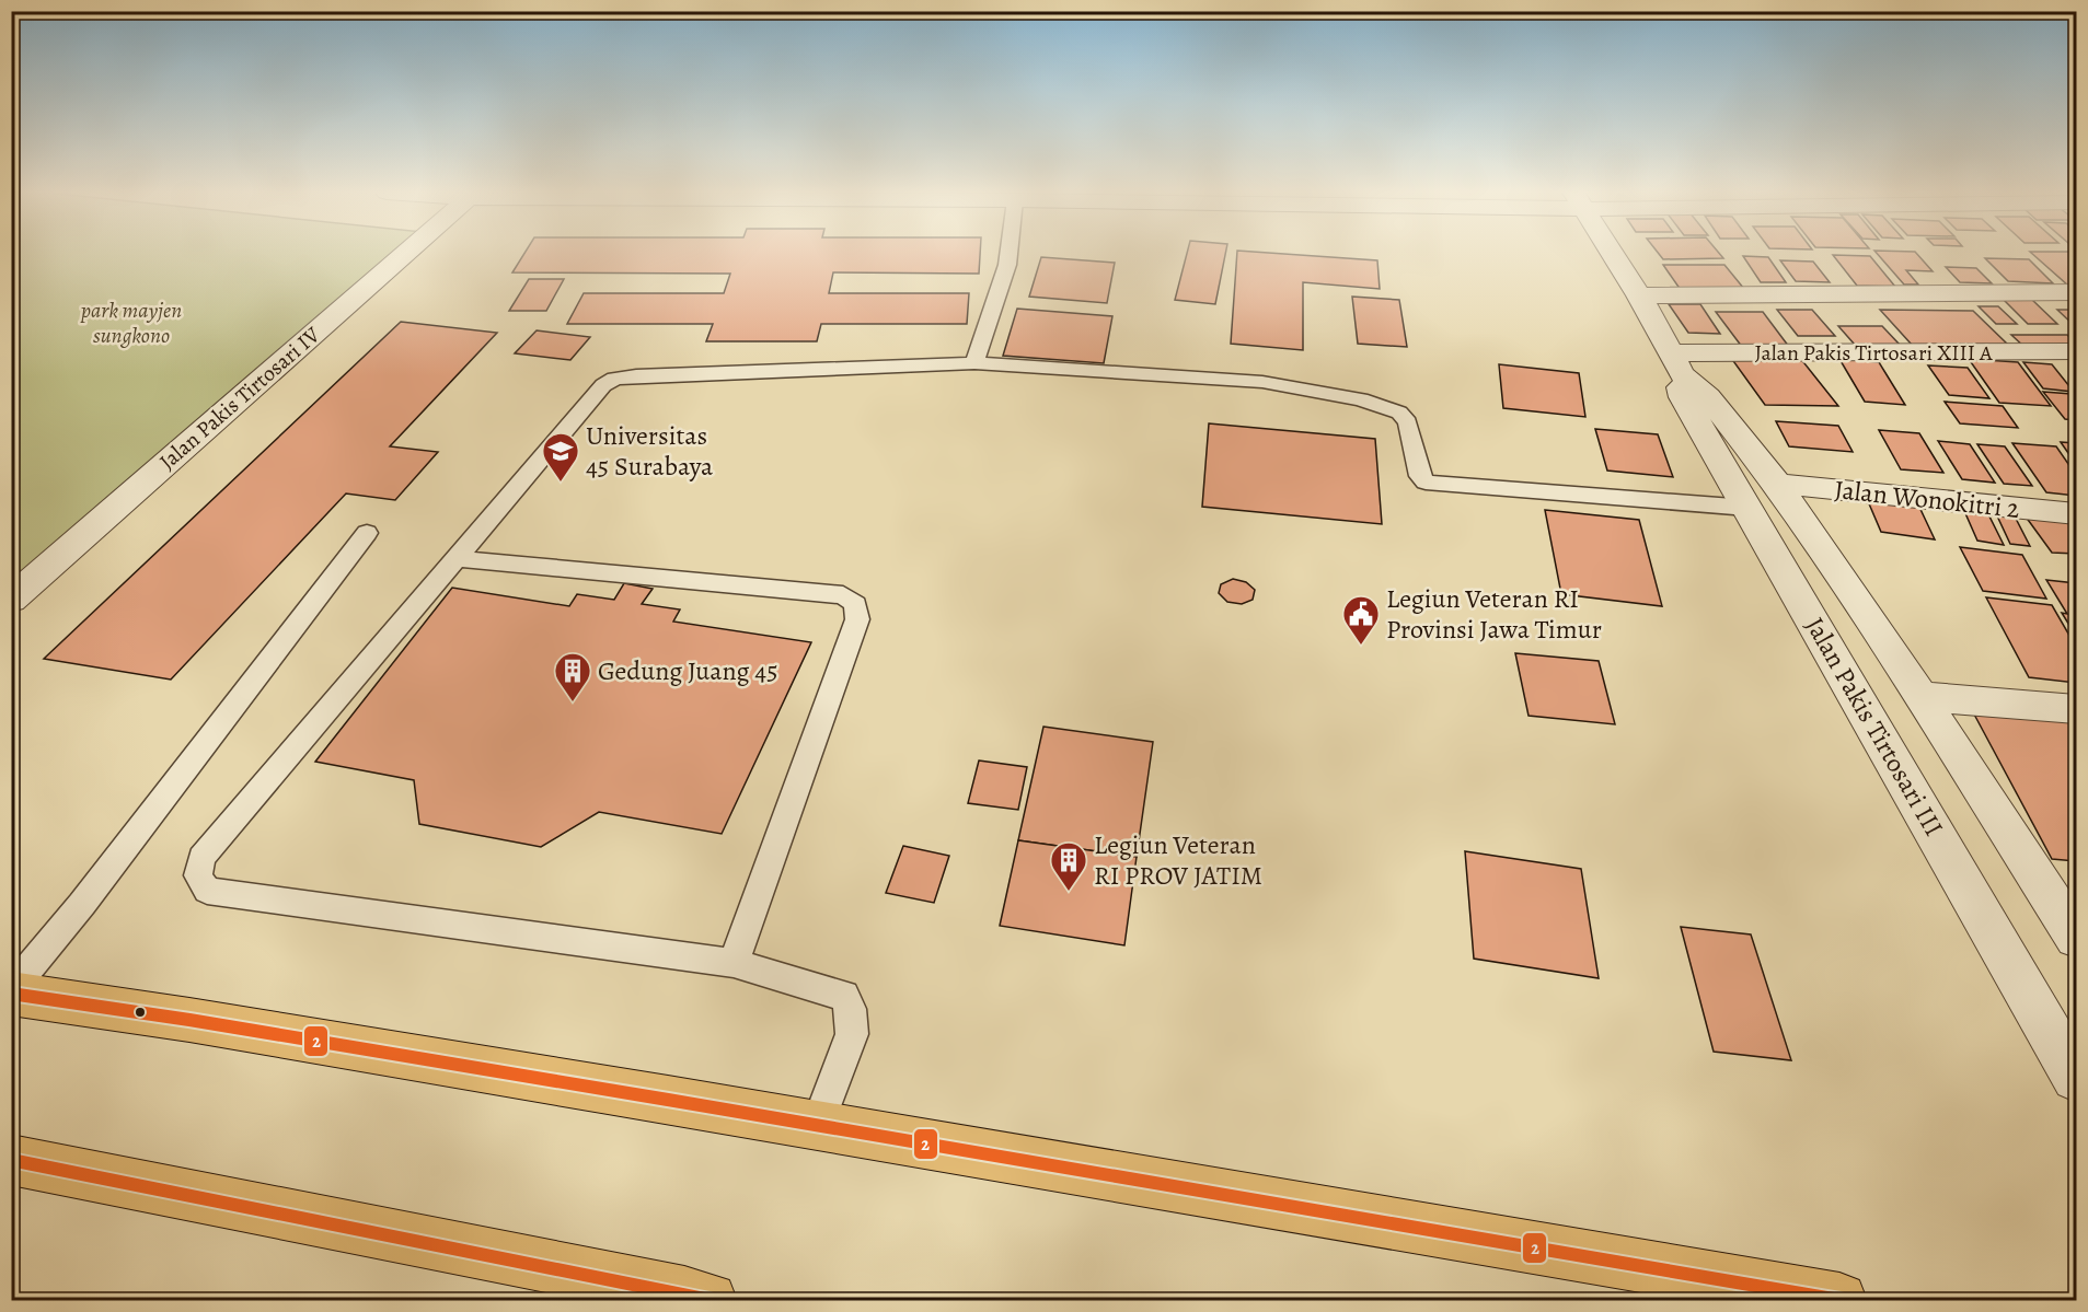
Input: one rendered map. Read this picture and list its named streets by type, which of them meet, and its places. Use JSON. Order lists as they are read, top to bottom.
{
  "streets": {
    "street": [
      "Jalan Pakis Tirtosari XIII A",
      "Jalan Pakis Tirtosari IV",
      "Jalan Wonokitri 2",
      "Jalan Pakis Tirtosari III"
    ]
  },
  "crossings": [
    ["Jalan Pakis Tirtosari XIII A", "Jalan Pakis Tirtosari III"],
    ["Jalan Wonokitri 2", "Jalan Pakis Tirtosari III"]
  ],
  "parks": ["park mayjen sungkono"],
  "places": {
    "school or university": ["Universitas 45 Surabaya"],
    "public building": ["Legiun Veteran RI Provinsi Jawa Timur"],
    "building": ["Gedung Juang 45", "Legiun Veteran RI PROV JATIM"]
  },
  "lines": ["transit line 2"]
}
